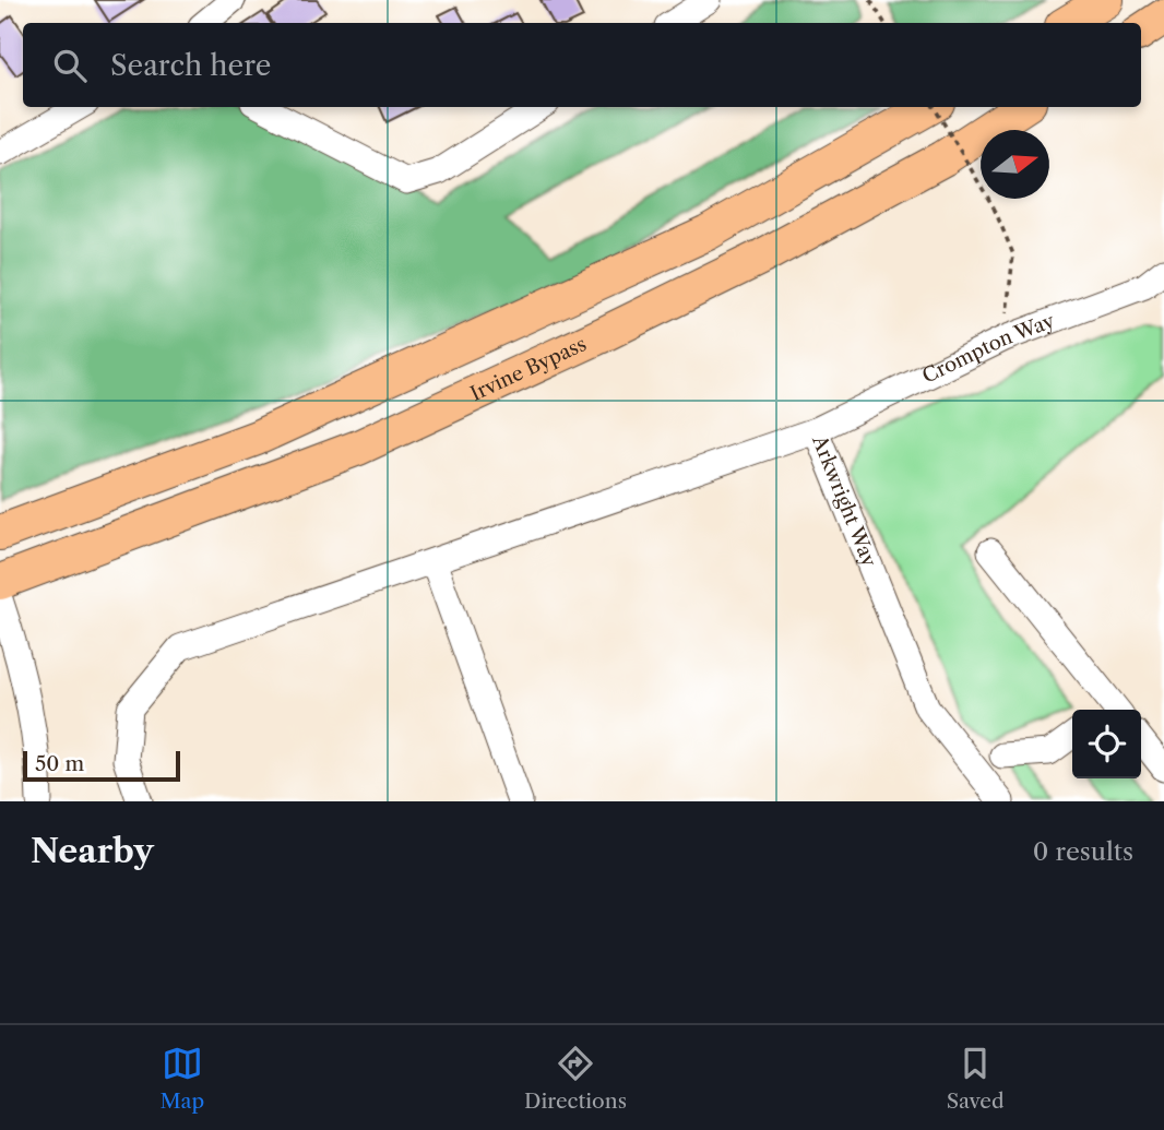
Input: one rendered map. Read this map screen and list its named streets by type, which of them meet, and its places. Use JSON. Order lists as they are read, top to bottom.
{
  "streets": {
    "highway": ["Irvine Bypass"],
    "street": ["Crompton Way", "Arkwright Way"]
  },
  "crossings": [
    ["Crompton Way", "Arkwright Way"]
  ],
  "scale_bar": "50 m",
  "north": "right",
  "page": {
    "search": "Search here",
    "scale": "50 m",
    "heading": ["Nearby", "0 results"],
    "nav": ["Map", "Directions", "Saved"]
  }
}
